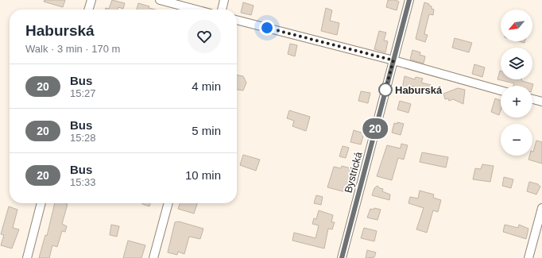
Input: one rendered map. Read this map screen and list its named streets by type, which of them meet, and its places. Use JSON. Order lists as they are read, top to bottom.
{
  "streets": {
    "street": ["Bystrická"]
  },
  "places": ["Haburská"],
  "lines": ["bus line 20"],
  "north": "bottom left",
  "page": {
    "on_map": "20",
    "map_buttons": ["+", "−"],
    "heading": ["Haburská", "Walk · 3 min · 170 m"],
    "list": [
      {
        "mark": "20",
        "name": "Bus",
        "note": "15:27",
        "value": "4 min"
      },
      {
        "mark": "20",
        "name": "Bus",
        "note": "15:28",
        "value": "5 min"
      },
      {
        "mark": "20",
        "name": "Bus",
        "note": "15:33",
        "value": "10 min"
      }
    ]
  }
}
